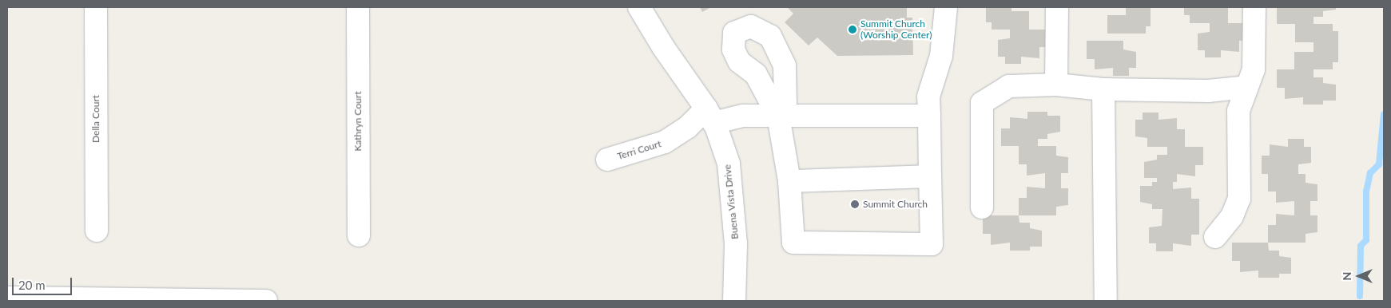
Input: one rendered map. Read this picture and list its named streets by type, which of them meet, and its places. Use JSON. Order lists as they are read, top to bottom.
{
  "streets": {
    "street": [
      "Della Court",
      "Kathryn Court",
      "Terri Court",
      "Buena Vista Drive"
    ]
  },
  "crossings": [
    ["Terri Court", "Buena Vista Drive"]
  ],
  "places": ["Summit Church (Worship Center)", "Summit Church"],
  "scale_bar": "20 m",
  "north": "left"
}
